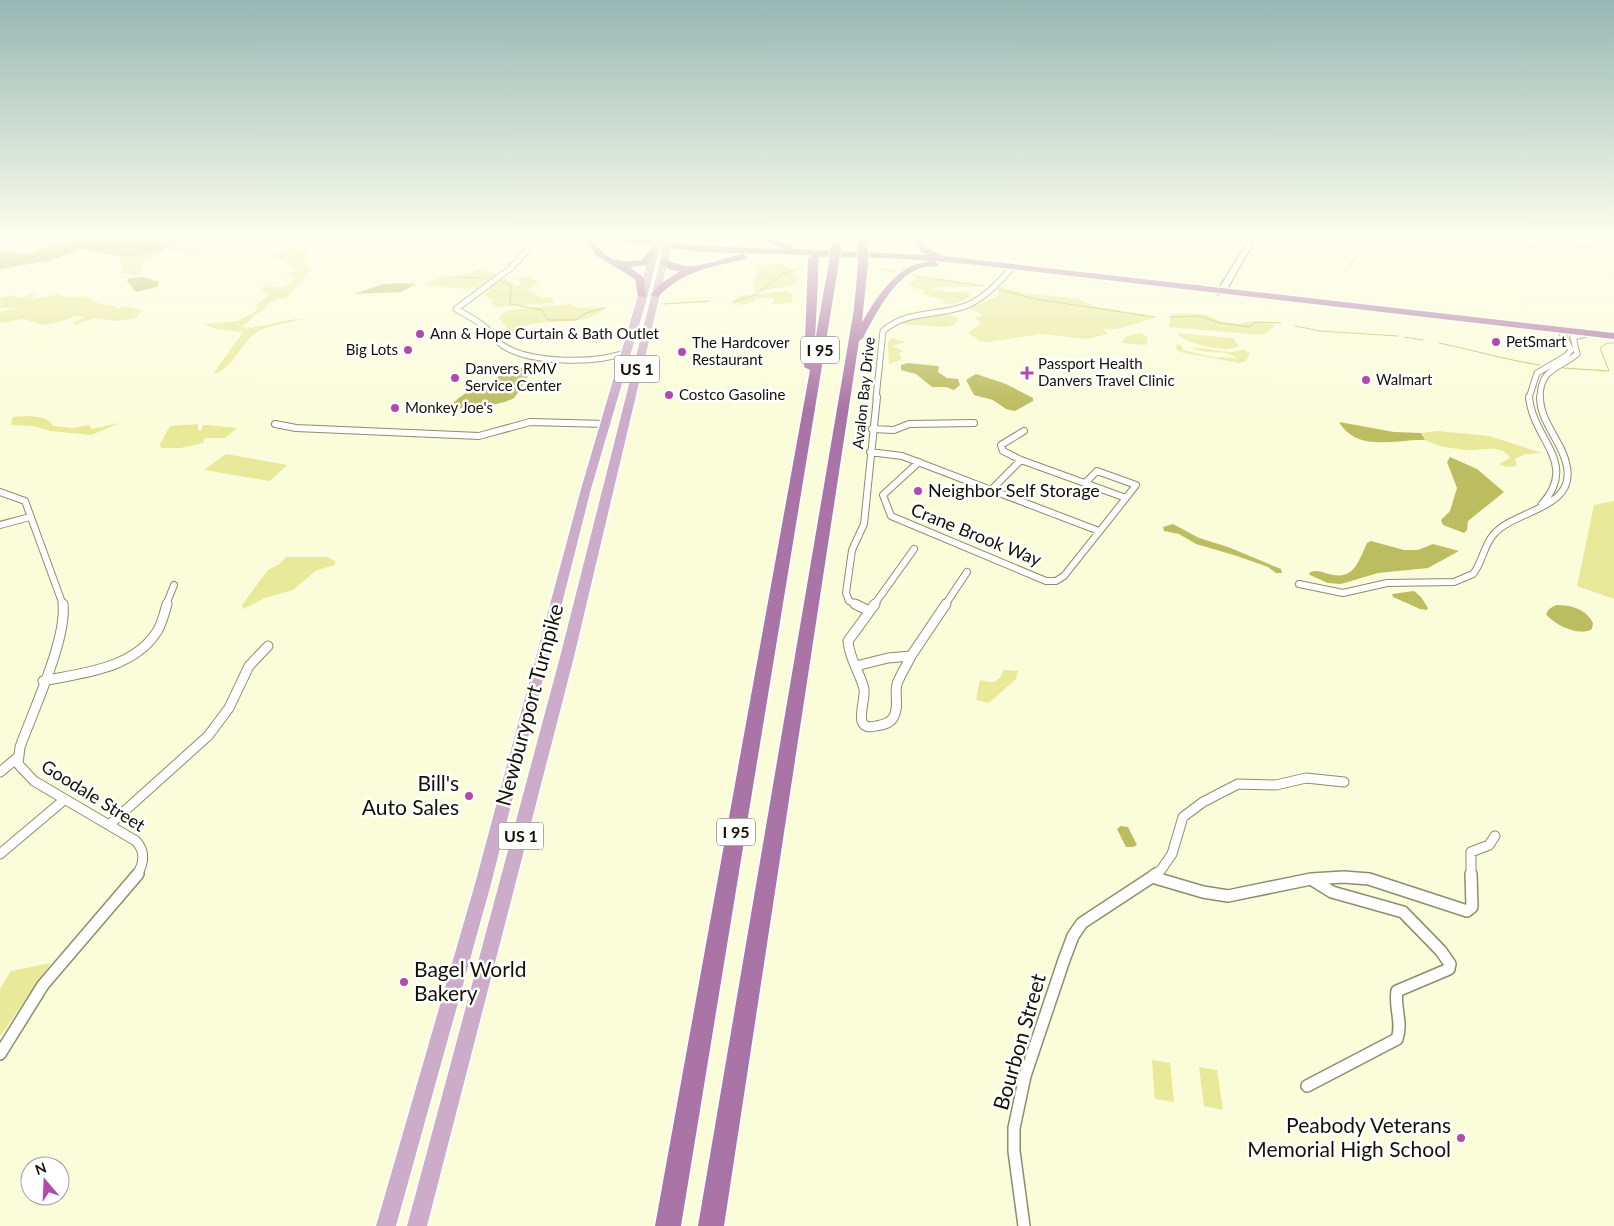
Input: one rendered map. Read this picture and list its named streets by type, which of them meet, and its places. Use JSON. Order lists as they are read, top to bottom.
{
  "streets": {
    "highway": ["I 95"],
    "main road": ["US 1", "Newburyport Turnpike"],
    "street": [
      "Avalon Bay Drive",
      "Crane Brook Way",
      "Goodale Street",
      "Bourbon Street"
    ]
  },
  "crossings": [
    ["US 1", "Newburyport Turnpike"]
  ],
  "places": {
    "other": [
      "Ann & Hope Curtain & Bath Outlet",
      "PetSmart",
      "Big Lots",
      "The Hardcover Restaurant",
      "Danvers RMV Service Center",
      "Walmart",
      "Costco Gasoline",
      "Monkey Joe's",
      "Neighbor Self Storage",
      "Bill's Auto Sales",
      "Bagel World Bakery",
      "Peabody Veterans Memorial High School"
    ],
    "health": ["Passport Health Danvers Travel Clinic"]
  },
  "north": "top"
}
